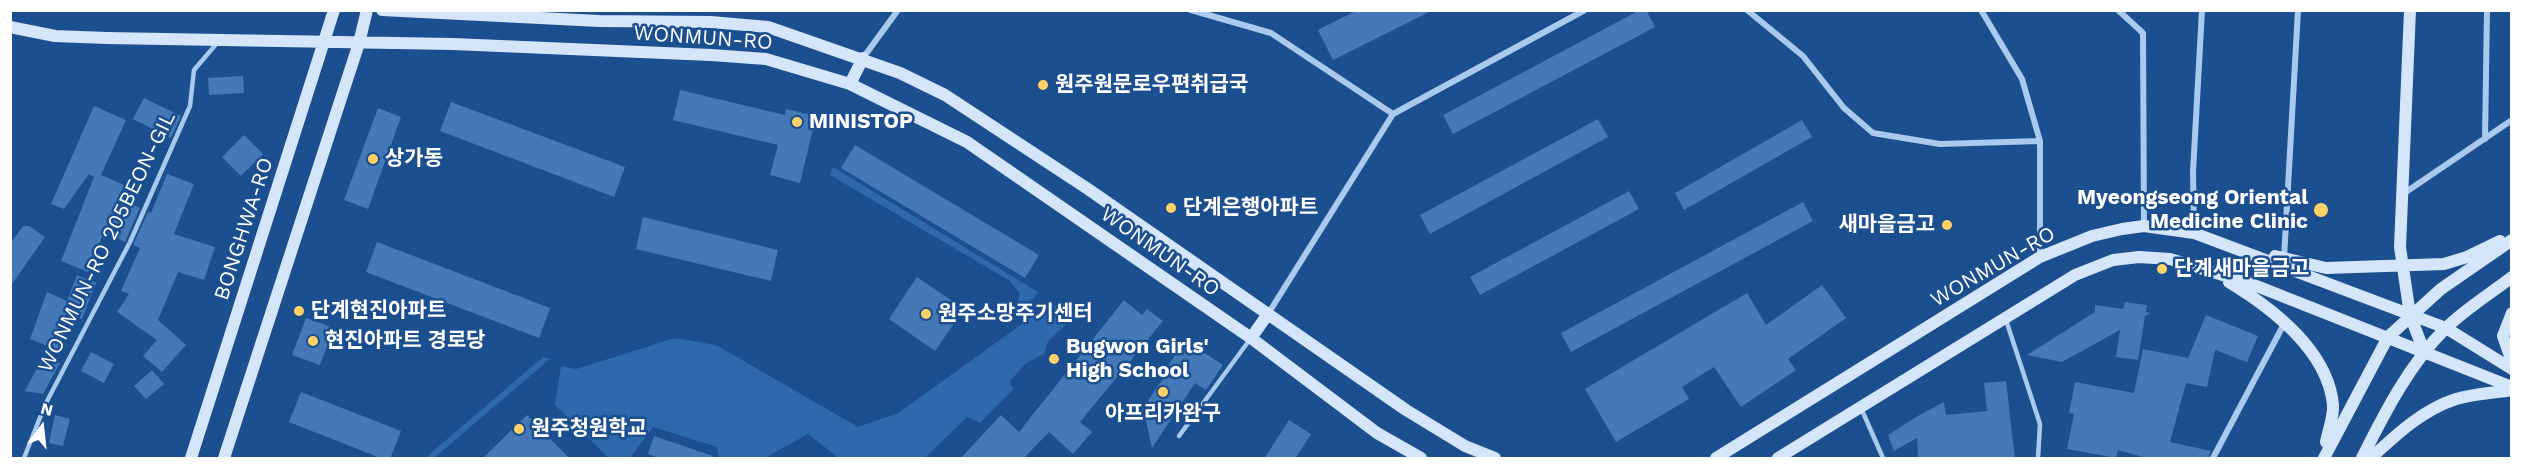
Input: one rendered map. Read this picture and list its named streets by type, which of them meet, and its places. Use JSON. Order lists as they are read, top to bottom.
{
  "streets": {
    "main road": ["WONMUN-RO", "BONGHWA-RO"],
    "lane": ["WONMUN-RO 205BEON-GIL"]
  },
  "crossings": [
    ["WONMUN-RO", "BONGHWA-RO"],
    ["WONMUN-RO", "WONMUN-RO 205BEON-GIL"]
  ],
  "places": [
    "원주원문로우편취급국",
    "MINISTOP",
    "상가동",
    "단계은행아파트",
    "Myeongseong Oriental Medicine Clinic",
    "새마을금고",
    "단계새마을금고",
    "단계현진아파트",
    "원주소망주기센터",
    "현진아파트 경로당",
    "Bugwon Girls' High School",
    "아프리카완구",
    "원주청원학교"
  ],
  "north": "top"
}
